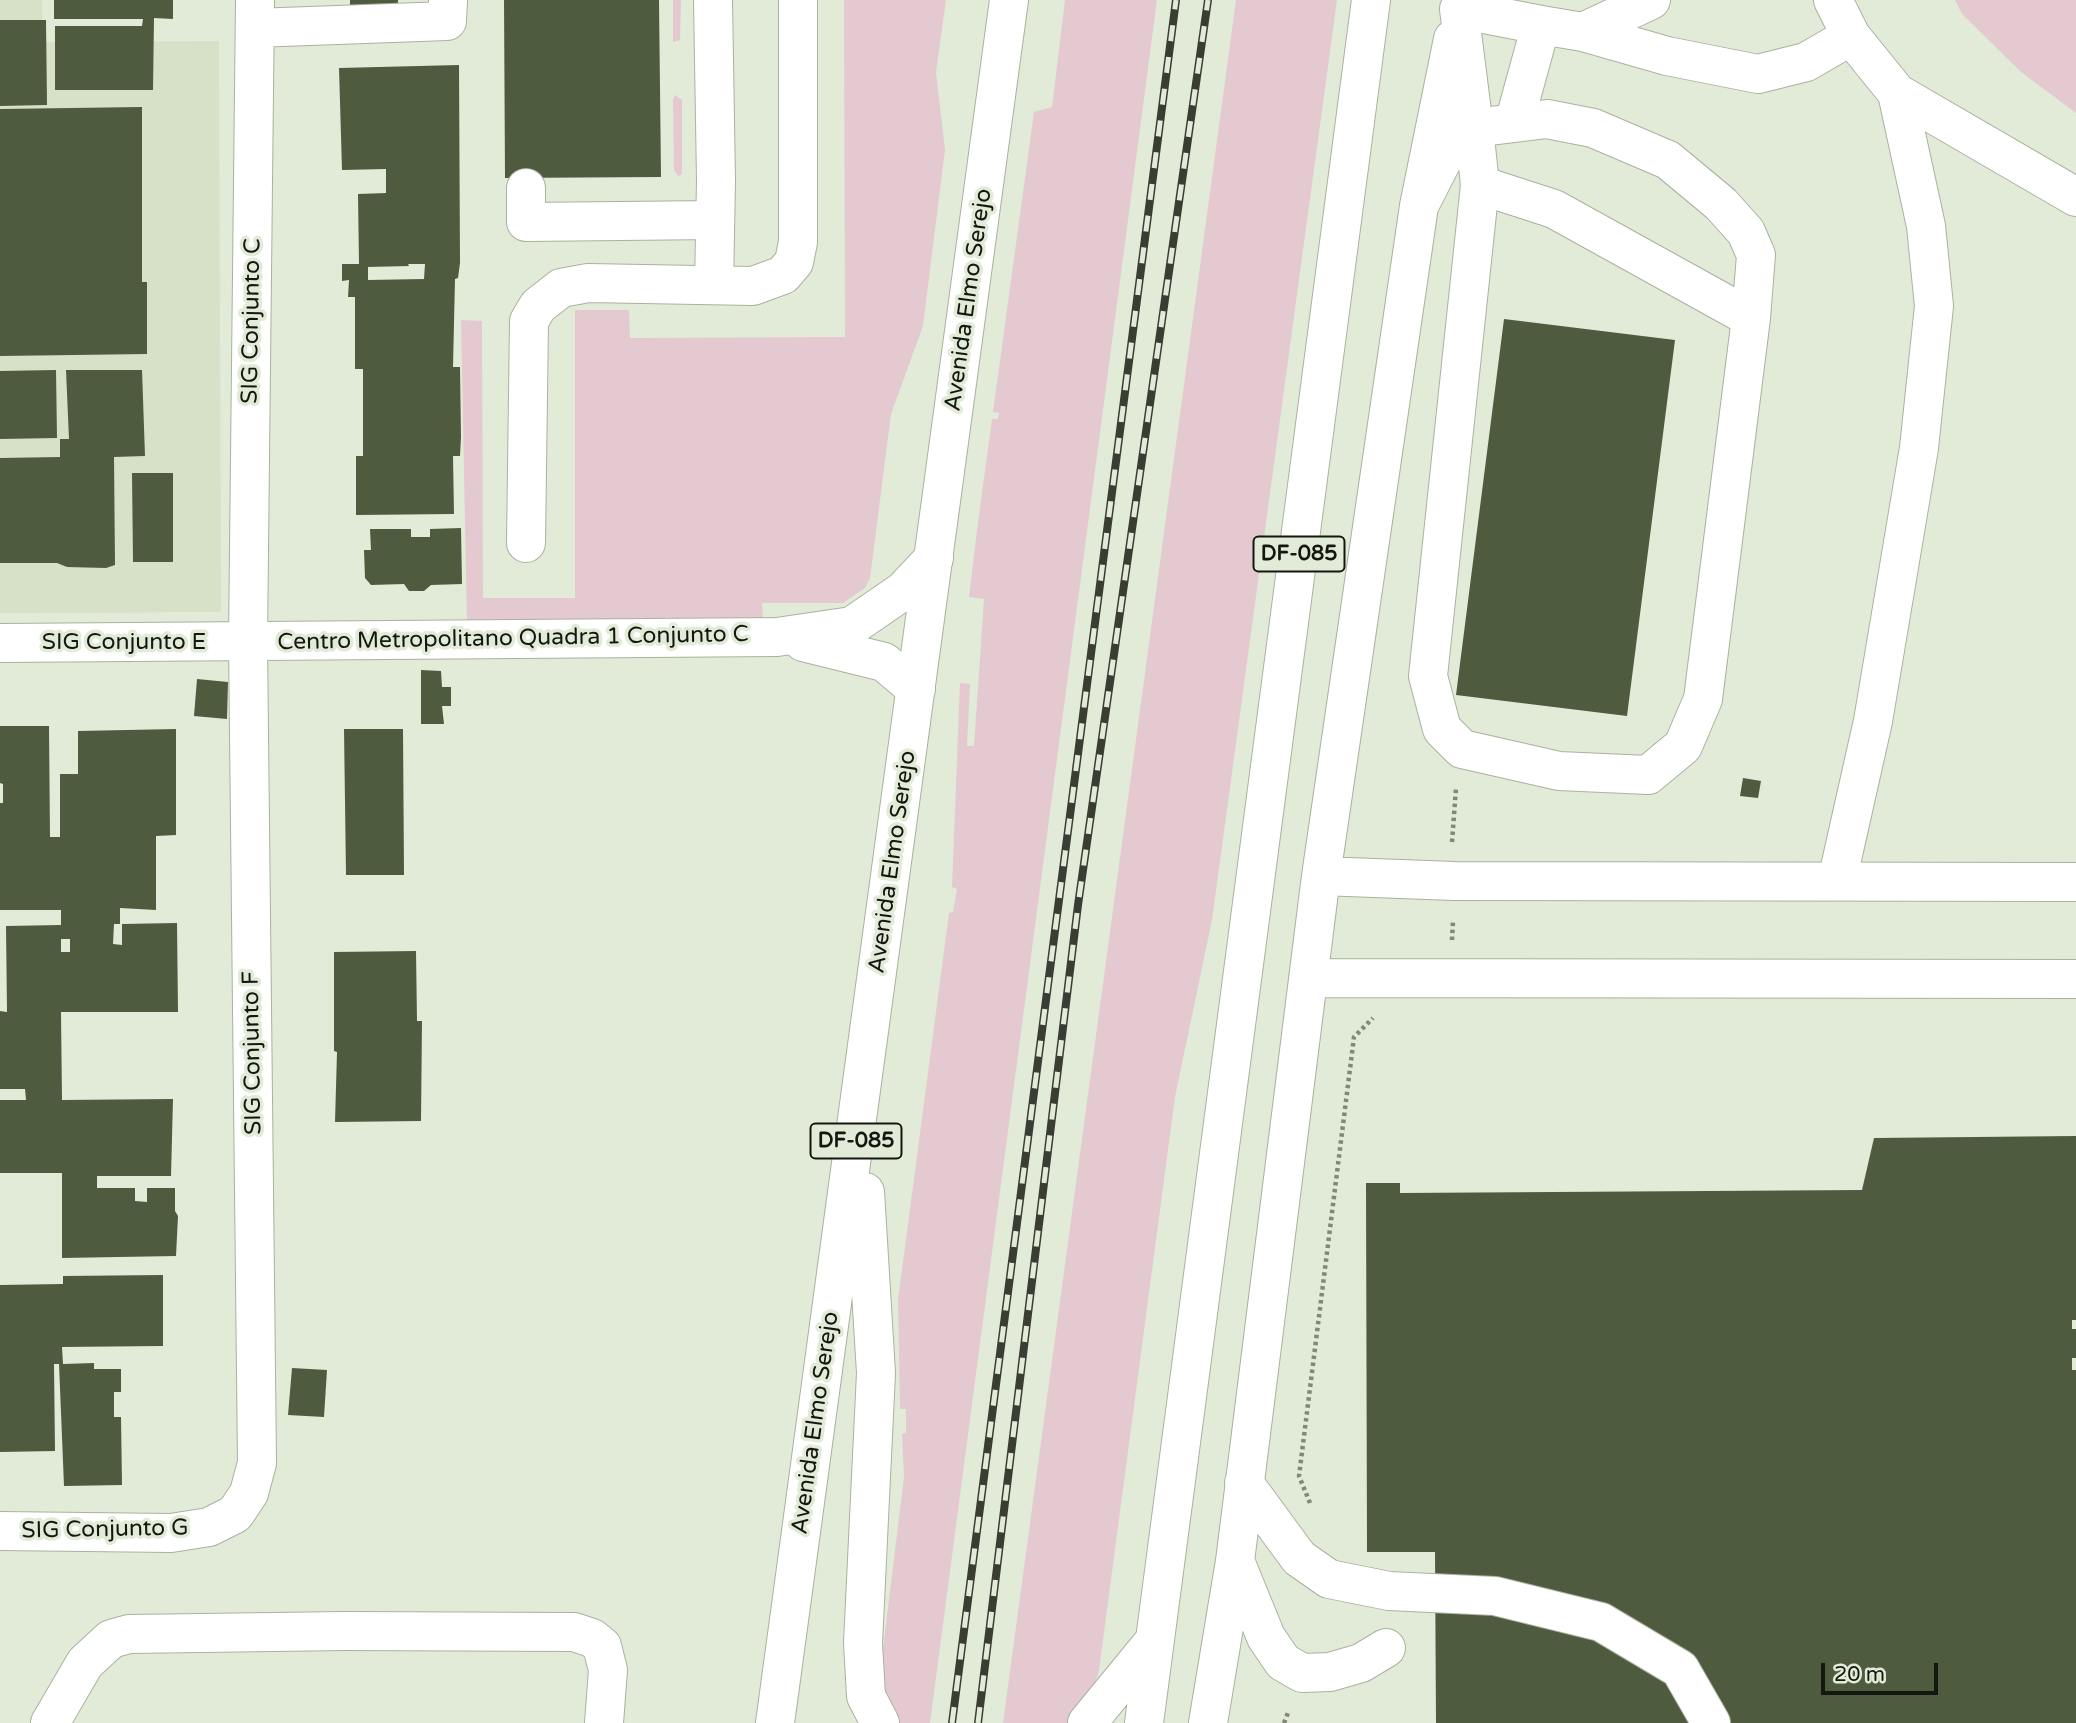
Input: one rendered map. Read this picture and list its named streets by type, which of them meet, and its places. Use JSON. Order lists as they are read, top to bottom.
{
  "streets": {
    "main road": [
      "Avenida Elmo Serejo",
      "SIG Conjunto C",
      "DF-085",
      "Centro Metropolitano Quadra 1 Conjunto C",
      "SIG Conjunto E",
      "SIG Conjunto F",
      "SIG Conjunto G"
    ]
  },
  "crossings": [
    ["SIG Conjunto C", "Centro Metropolitano Quadra 1 Conjunto C"],
    ["SIG Conjunto C", "SIG Conjunto E"],
    ["SIG Conjunto C", "SIG Conjunto F"],
    ["Centro Metropolitano Quadra 1 Conjunto C", "SIG Conjunto E"],
    ["Centro Metropolitano Quadra 1 Conjunto C", "SIG Conjunto F"],
    ["SIG Conjunto E", "SIG Conjunto F"],
    ["SIG Conjunto F", "SIG Conjunto G"]
  ],
  "scale_bar": "20 m"
}
